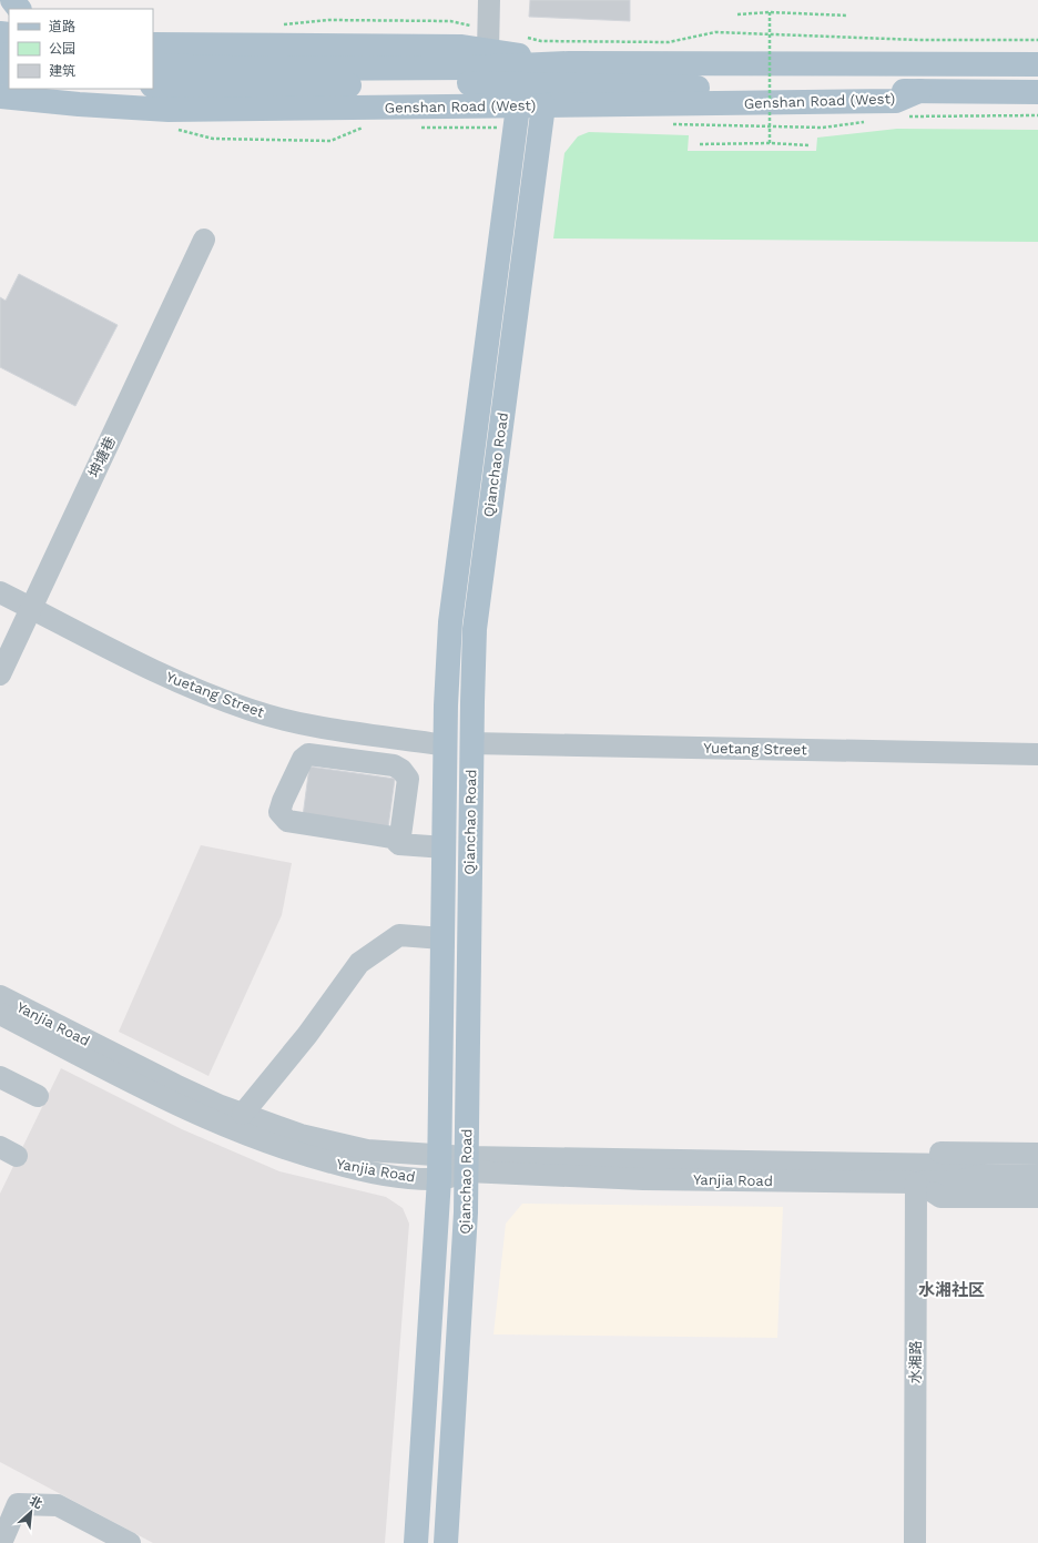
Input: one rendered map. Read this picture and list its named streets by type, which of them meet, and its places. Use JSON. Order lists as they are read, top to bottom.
{
  "streets": {
    "main road": ["Genshan Road (West)", "Qianchao Road"],
    "street": [
      "坤塘巷",
      "Yuetang Street",
      "Yanjia Road",
      "水湘路"
    ]
  },
  "crossings": [
    ["Genshan Road (West)", "Qianchao Road"],
    ["坤塘巷", "Yuetang Street"],
    ["Qianchao Road", "Yuetang Street"],
    ["Qianchao Road", "Yanjia Road"],
    ["Yanjia Road", "水湘路"]
  ],
  "districts": ["水湘社区"],
  "legend": ["道路", "公园", "建筑"],
  "north": "top right"
}
